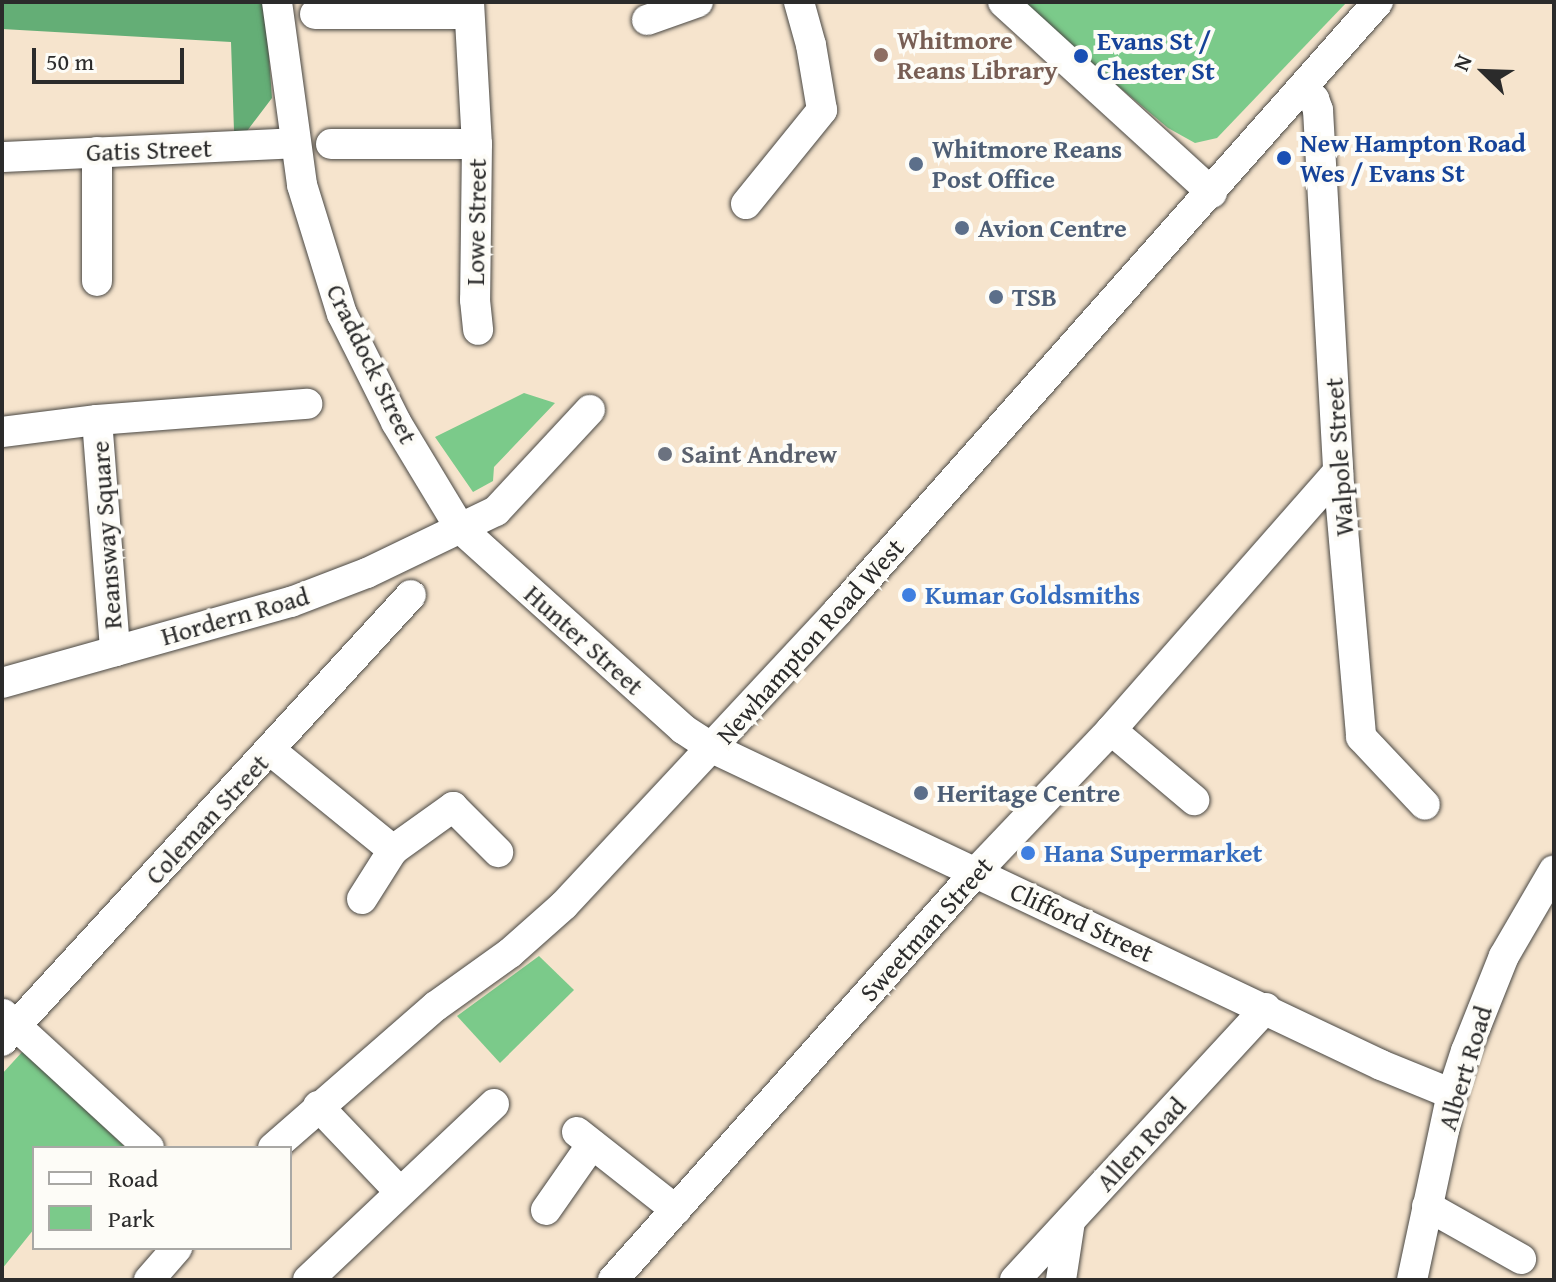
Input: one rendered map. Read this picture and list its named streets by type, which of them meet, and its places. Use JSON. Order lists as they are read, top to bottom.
{
  "streets": {
    "street": [
      "Gatis Street",
      "Lowe Street",
      "Craddock Street",
      "Walpole Street",
      "Reansway Square",
      "Hordern Road",
      "Hunter Street",
      "Newhampton Road West",
      "Coleman Street",
      "Clifford Street",
      "Sweetman Street",
      "Albert Road",
      "Allen Road"
    ]
  },
  "crossings": [
    ["Gatis Street", "Craddock Street"],
    ["Craddock Street", "Hordern Road"],
    ["Craddock Street", "Hunter Street"],
    ["Walpole Street", "Newhampton Road West"],
    ["Walpole Street", "Sweetman Street"],
    ["Reansway Square", "Hordern Road"],
    ["Hordern Road", "Hunter Street"],
    ["Hunter Street", "Newhampton Road West"],
    ["Hunter Street", "Clifford Street"],
    ["Newhampton Road West", "Clifford Street"],
    ["Clifford Street", "Sweetman Street"],
    ["Clifford Street", "Albert Road"],
    ["Clifford Street", "Allen Road"]
  ],
  "places": [
    "Whitmore Reans Library",
    "Evans St / Chester St",
    "New Hampton Road Wes / Evans St",
    "Whitmore Reans Post Office",
    "Avion Centre",
    "TSB",
    "Saint Andrew",
    "Kumar Goldsmiths",
    "Heritage Centre",
    "Hana Supermarket"
  ],
  "legend": ["Road", "Park"],
  "scale_bar": "50 m",
  "north": "top left"
}
